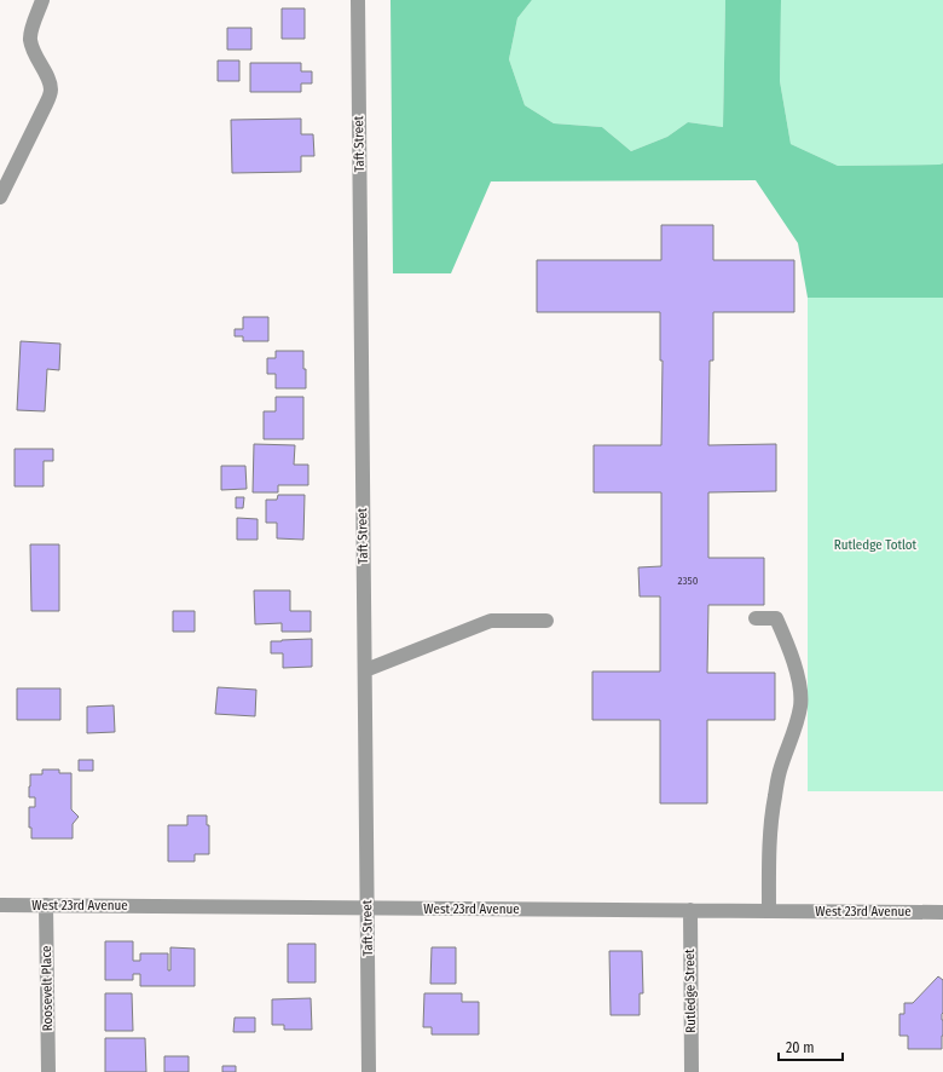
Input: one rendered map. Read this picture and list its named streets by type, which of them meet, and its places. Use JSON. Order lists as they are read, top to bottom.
{
  "streets": {
    "street": [
      "Taft Street",
      "West 23rd Avenue",
      "Roosevelt Place",
      "Rutledge Street"
    ]
  },
  "crossings": [
    ["Taft Street", "West 23rd Avenue"],
    ["West 23rd Avenue", "Roosevelt Place"],
    ["West 23rd Avenue", "Rutledge Street"]
  ],
  "parks": ["Rutledge Totlot"],
  "house_numbers": ["2350"],
  "scale_bar": "20 m"
}
